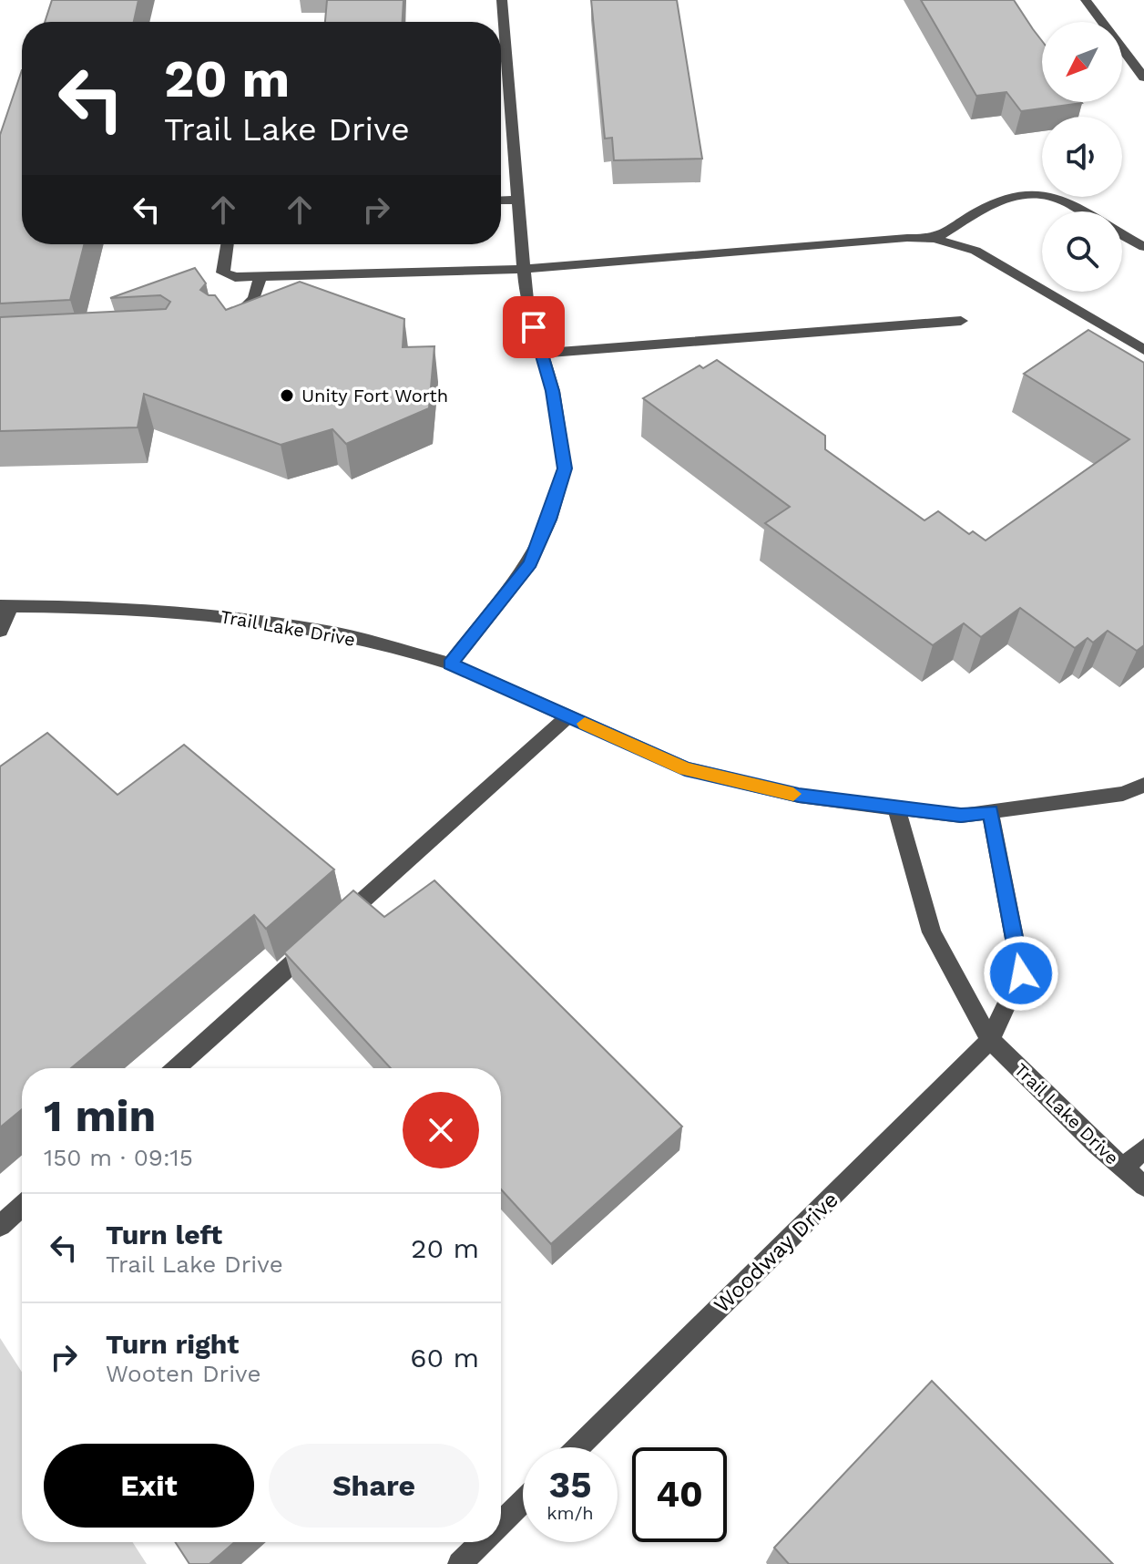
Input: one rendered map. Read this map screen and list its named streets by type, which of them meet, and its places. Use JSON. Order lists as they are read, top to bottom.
{
  "streets": {
    "street": ["Trail Lake Drive", "Woodway Drive"]
  },
  "crossings": [
    ["Trail Lake Drive", "Woodway Drive"]
  ],
  "places": ["Unity Fort Worth"],
  "north": "bottom left",
  "page": {
    "turn": ["20 m", "Trail Lake Drive"],
    "heading": ["1 min", "150 m · 09:15"],
    "list": [
      {
        "name": "Turn left",
        "note": "Trail Lake Drive",
        "value": "20 m"
      },
      {
        "name": "Turn right",
        "note": "Wooten Drive",
        "value": "60 m"
      }
    ],
    "buttons": ["Exit", "Share"],
    "speed": "35 km/h",
    "limit": "40"
  }
}
